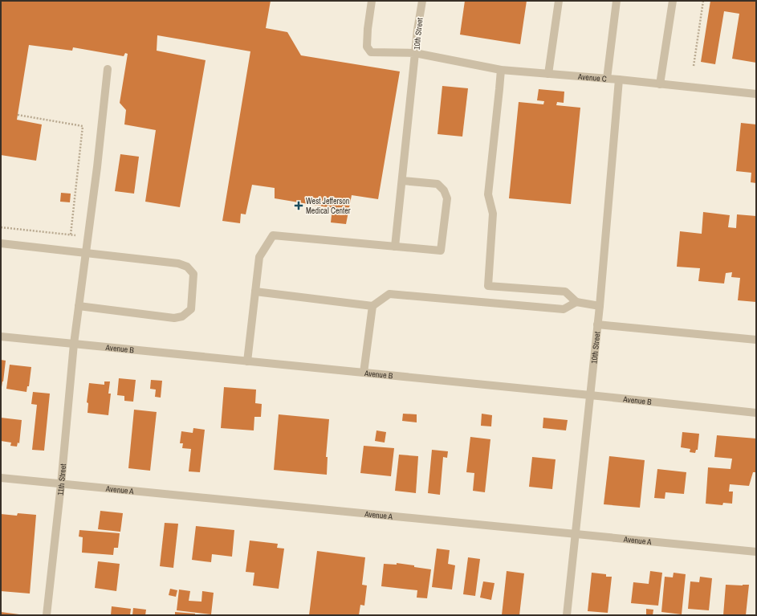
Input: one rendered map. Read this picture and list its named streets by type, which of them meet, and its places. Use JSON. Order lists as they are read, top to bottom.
{
  "streets": {
    "street": [
      "10th Street",
      "Avenue C",
      "Avenue B",
      "11th Street",
      "Avenue A"
    ]
  },
  "crossings": [
    ["10th Street", "Avenue C"],
    ["10th Street", "Avenue B"],
    ["10th Street", "Avenue A"],
    ["Avenue B", "11th Street"],
    ["11th Street", "Avenue A"]
  ],
  "places": {
    "health": ["West Jefferson Medical Center"]
  }
}
